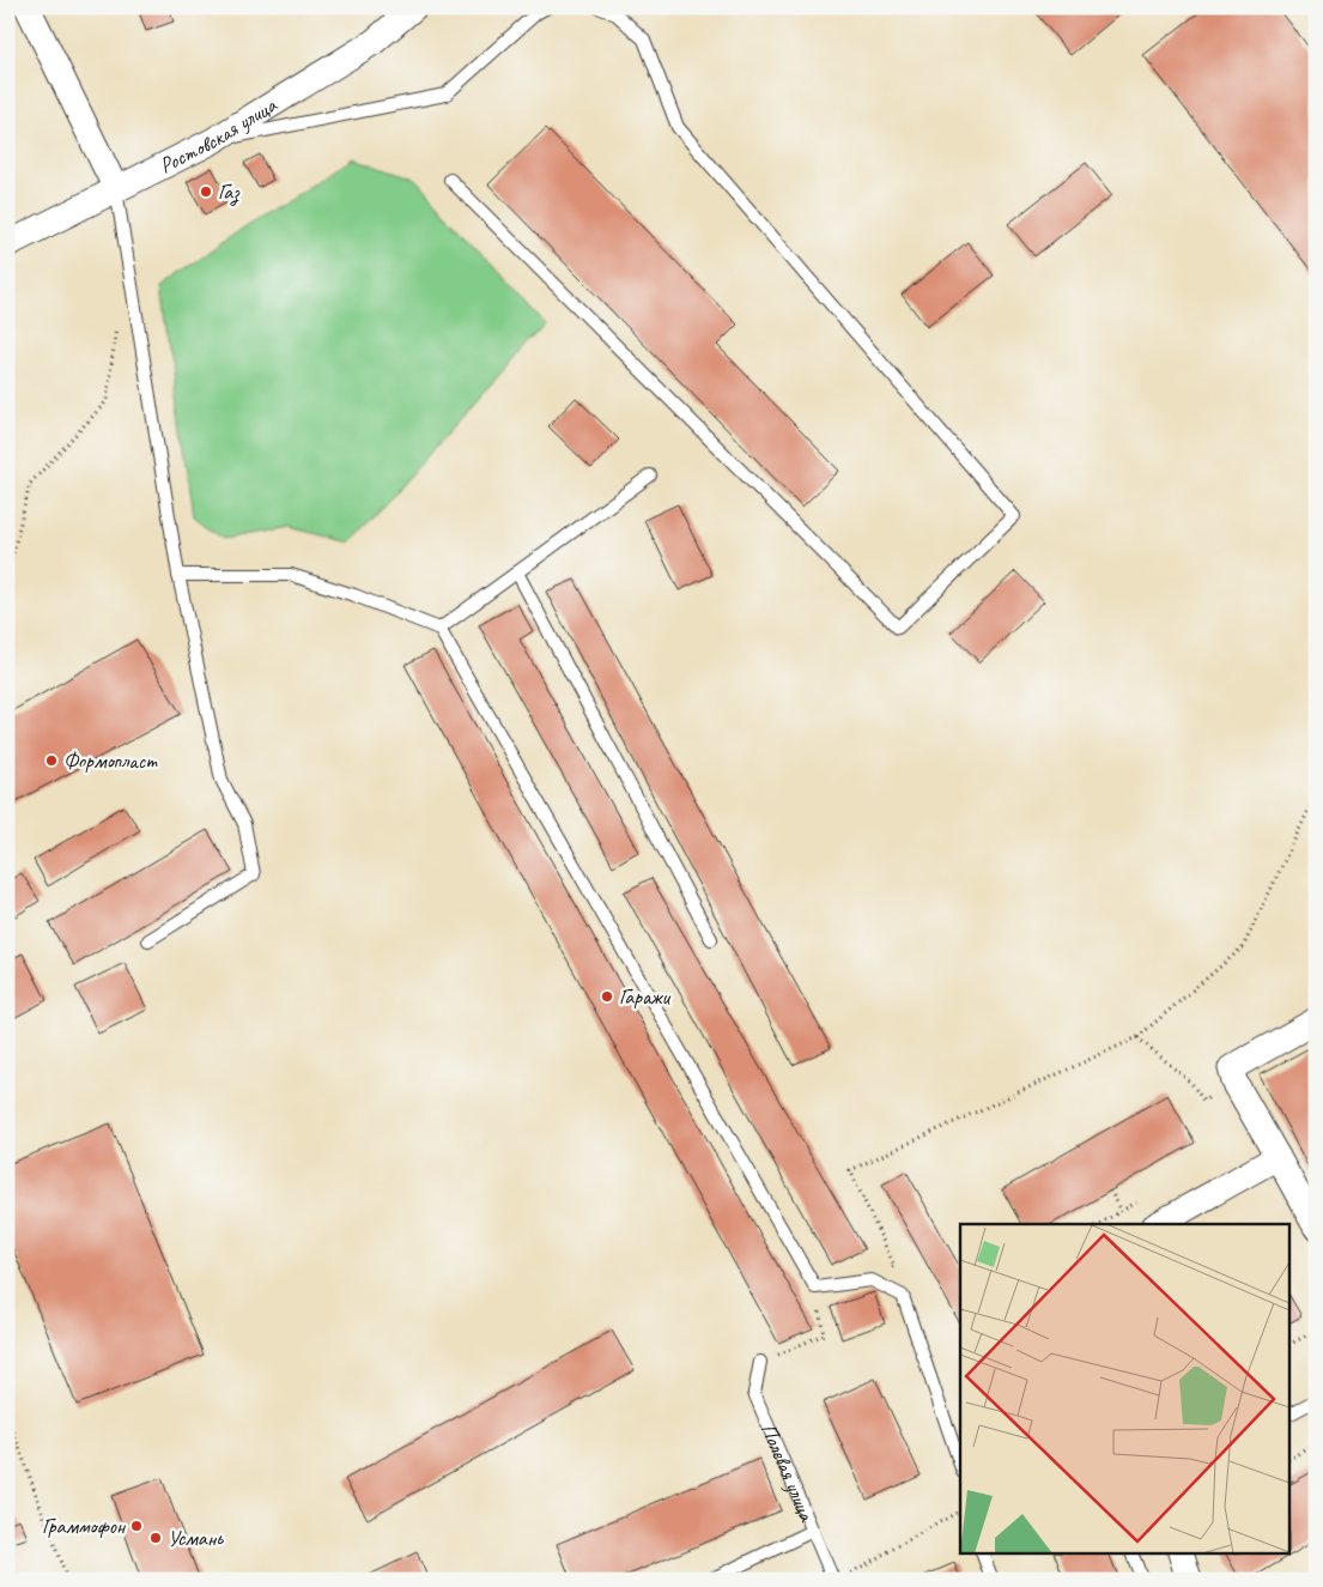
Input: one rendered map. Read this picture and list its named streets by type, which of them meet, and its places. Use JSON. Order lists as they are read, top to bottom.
{
  "streets": {
    "street": ["Ростовская улица"],
    "lane": ["Полевая улица"]
  },
  "places": [
    "Газ",
    "Формопласт",
    "Гаражи",
    "Граммофон",
    "Усмань"
  ]
}
